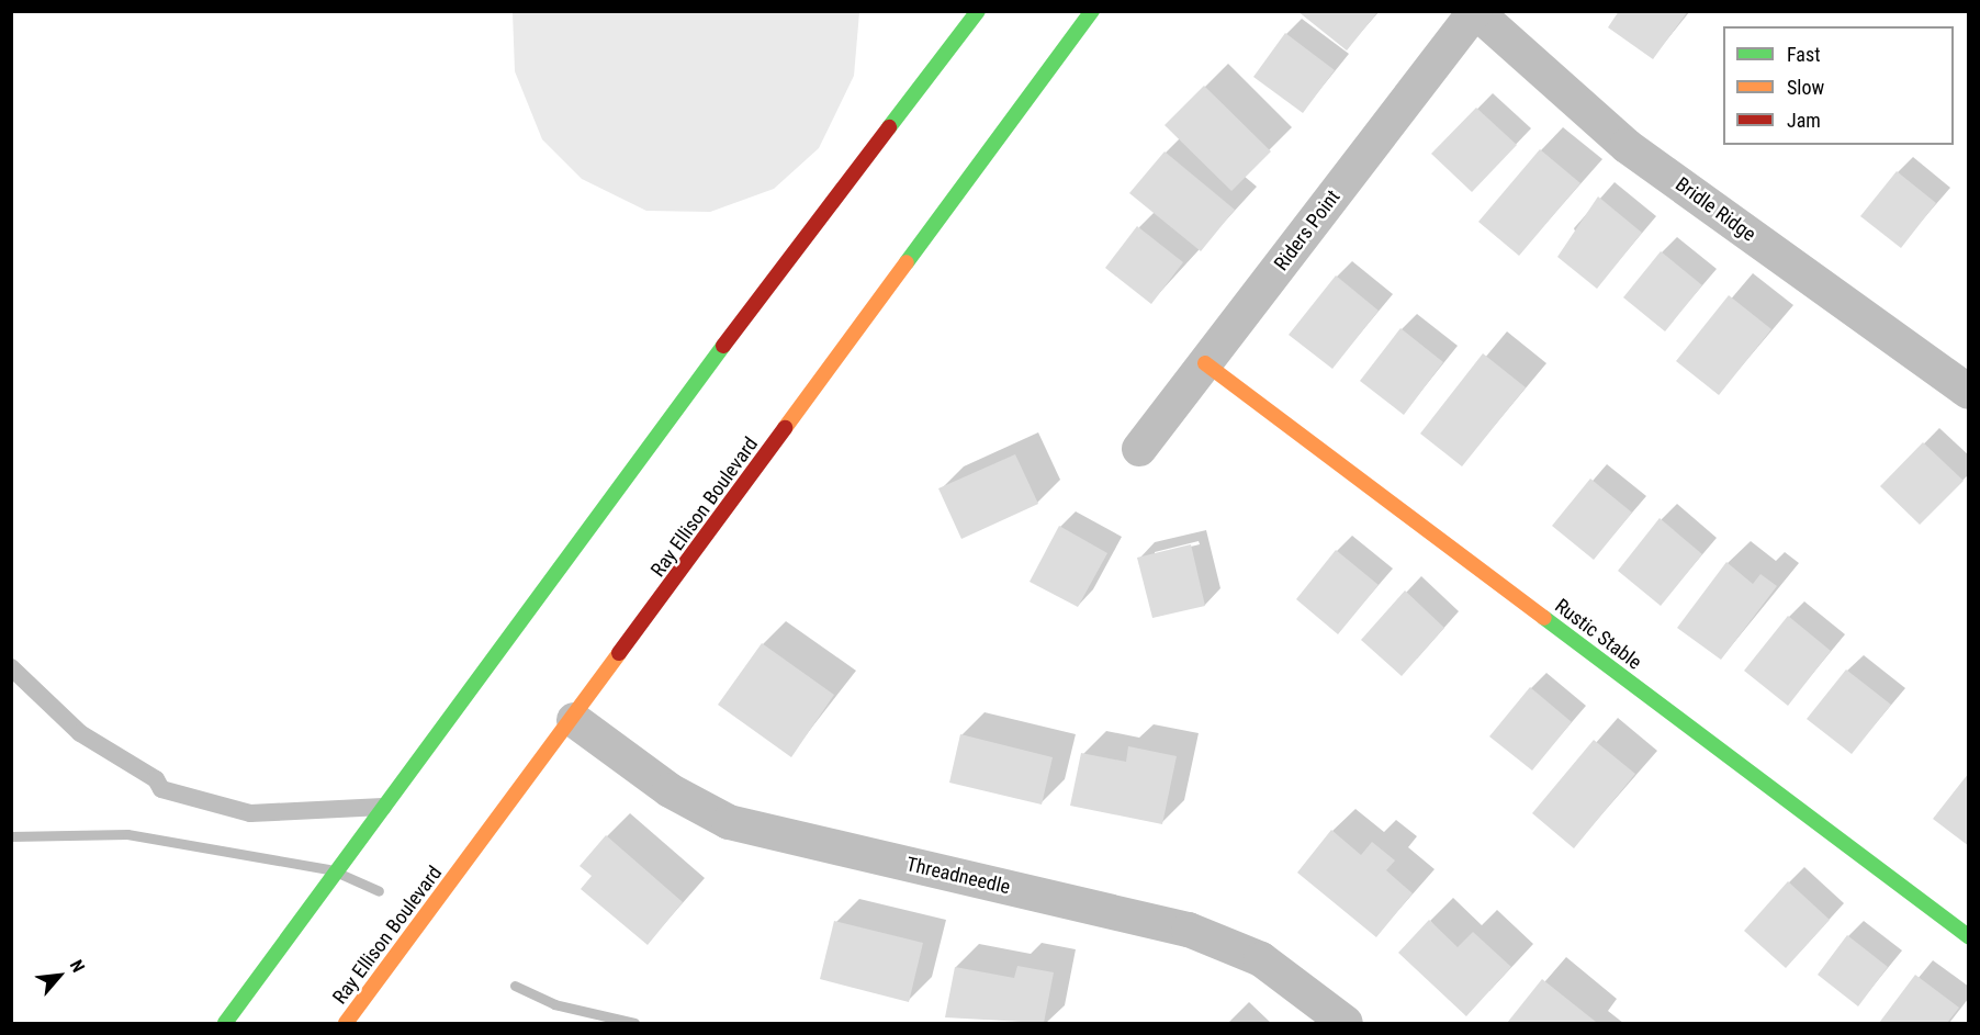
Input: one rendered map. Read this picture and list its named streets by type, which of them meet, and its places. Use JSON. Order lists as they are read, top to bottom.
{
  "streets": {
    "street": [
      "Bridle Ridge",
      "Riders Point",
      "Ray Ellison Boulevard",
      "Rustic Stable",
      "Threadneedle"
    ]
  },
  "crossings": [
    ["Bridle Ridge", "Riders Point"],
    ["Riders Point", "Rustic Stable"],
    ["Ray Ellison Boulevard", "Threadneedle"]
  ],
  "legend": ["Fast", "Slow", "Jam"],
  "north": "top right"
}
